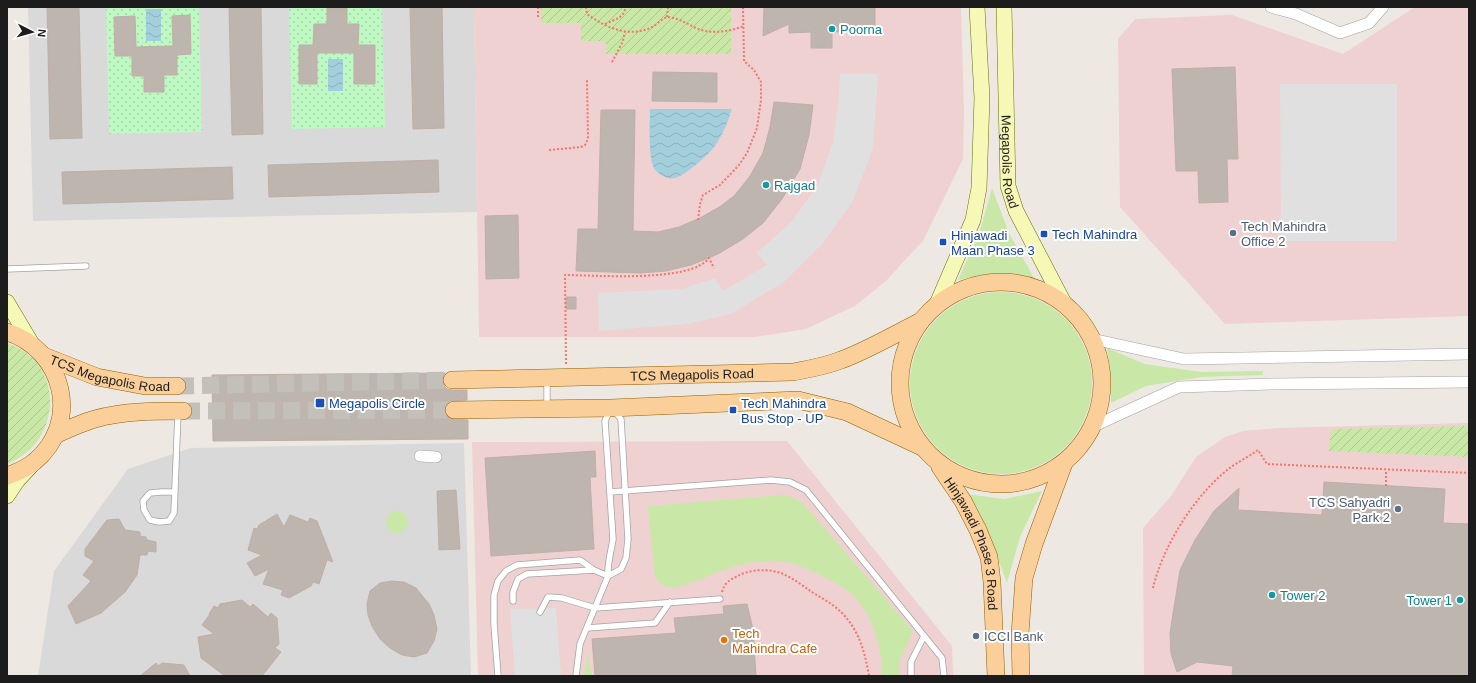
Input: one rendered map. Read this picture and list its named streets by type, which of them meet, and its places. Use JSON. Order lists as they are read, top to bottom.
{
  "streets": {
    "main road": ["TCS Megapolis Road", "Hinjawadi Phase 3 Road"],
    "street": ["Megapolis Road"]
  },
  "places": {
    "other": [
      "Poorna",
      "Rajgad",
      "Tech Mahindra Office 2",
      "TCS Sahyadri Park 2",
      "Tower 2",
      "Tower 1",
      "ICCI Bank",
      "Tech Mahindra Cafe"
    ],
    "transit": [
      "Tech Mahindra",
      "Hinjawadi Maan Phase 3",
      "Megapolis Circle",
      "Tech Mahindra Bus Stop - UP"
    ]
  },
  "north": "right"
}
